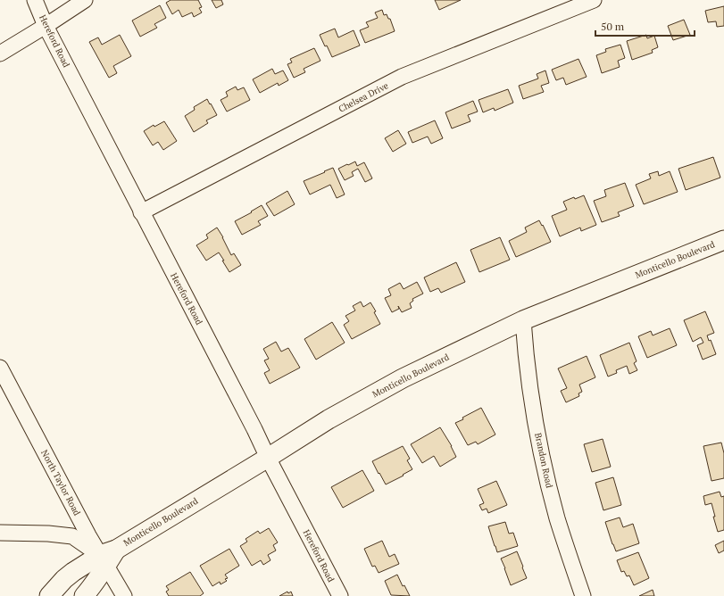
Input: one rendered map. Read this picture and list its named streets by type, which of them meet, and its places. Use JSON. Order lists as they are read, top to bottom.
{
  "streets": {
    "main road": ["Monticello Boulevard"],
    "street": [
      "Hereford Road",
      "Chelsea Drive",
      "Brandon Road",
      "North Taylor Road"
    ]
  },
  "crossings": [
    ["Hereford Road", "Chelsea Drive"],
    ["Hereford Road", "Monticello Boulevard"],
    ["Monticello Boulevard", "Brandon Road"],
    ["Monticello Boulevard", "North Taylor Road"]
  ],
  "scale_bar": "50 m"
}
